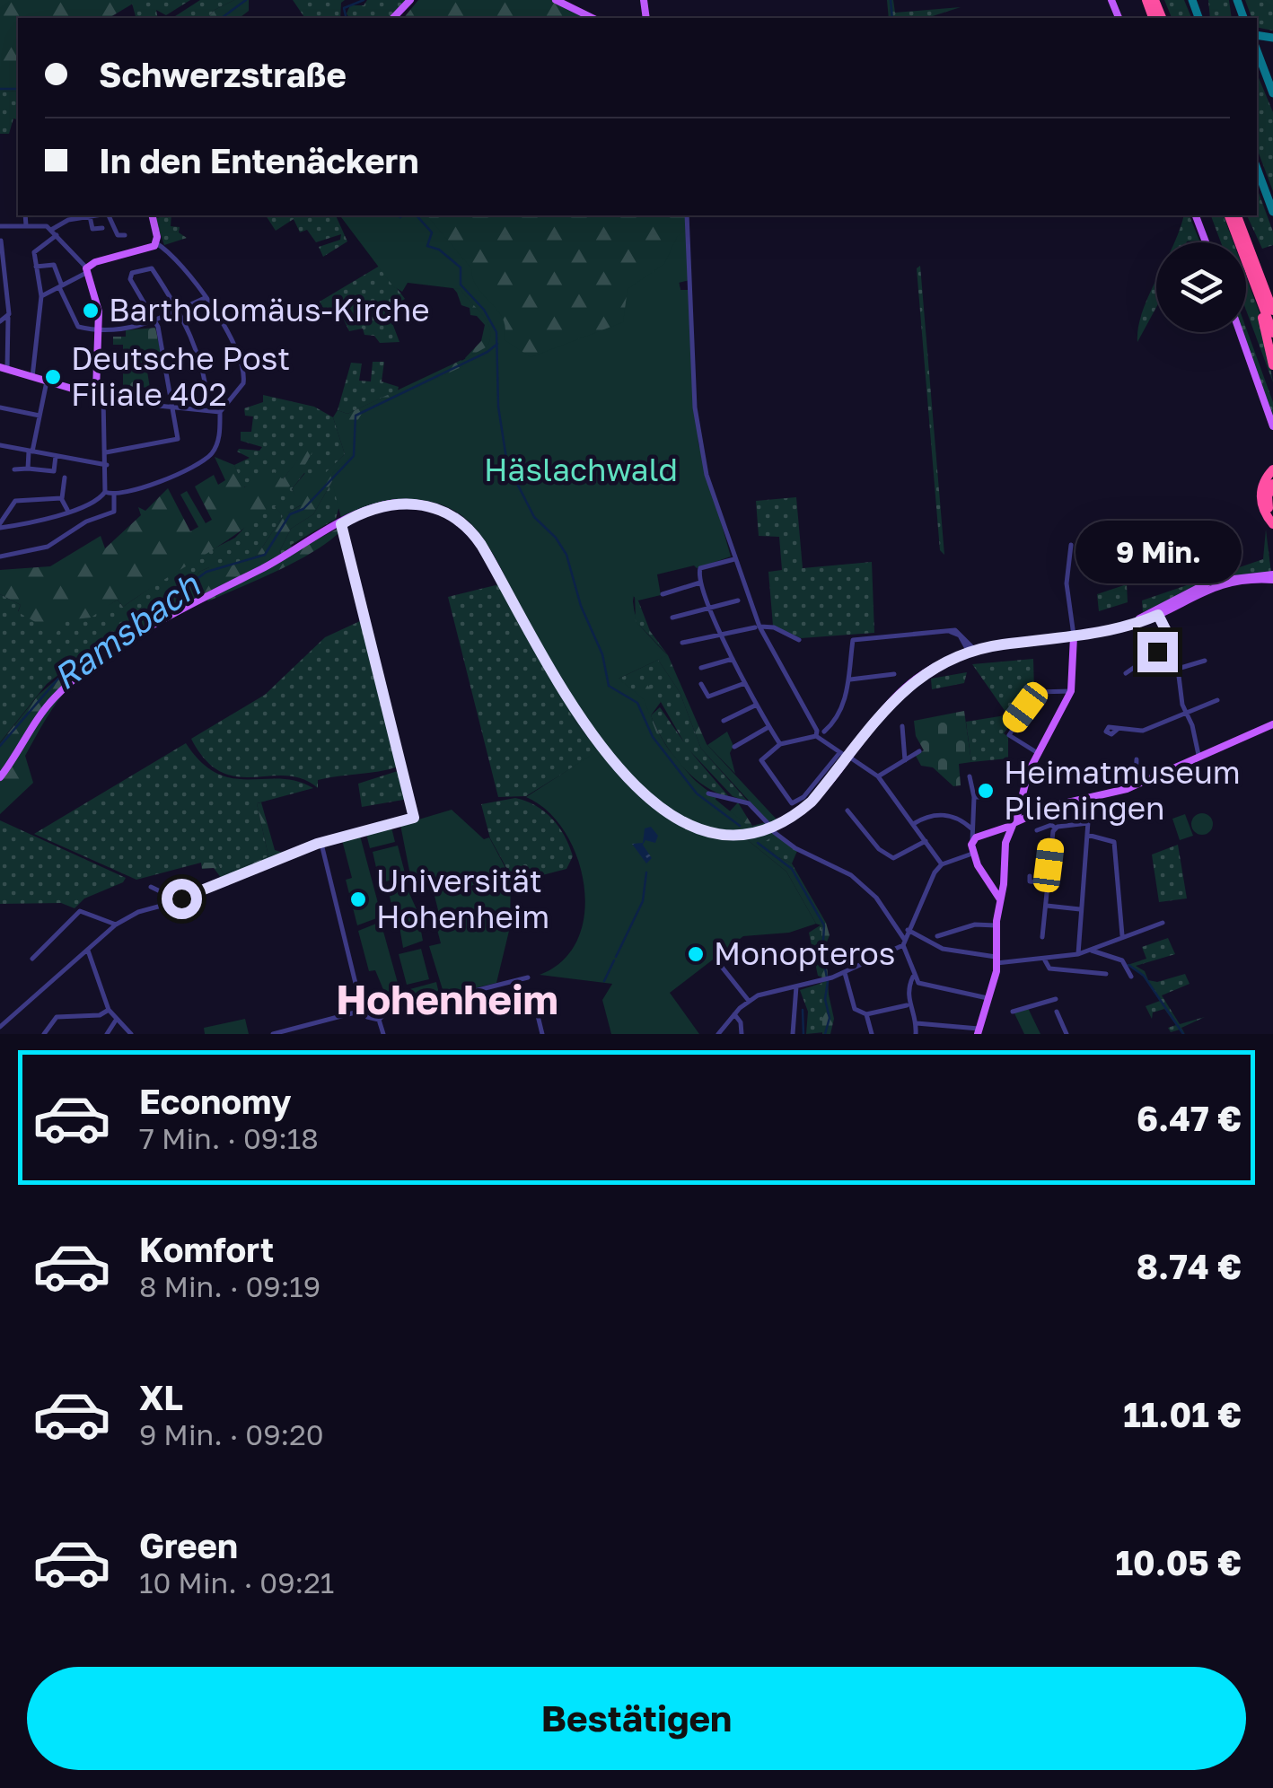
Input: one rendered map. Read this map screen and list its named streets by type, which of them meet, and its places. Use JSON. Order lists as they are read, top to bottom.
{
  "districts": ["Hohenheim"],
  "water": ["Ramsbach"],
  "parks": ["Häslachwald"],
  "places": [
    "Bartholomäus-Kirche",
    "Deutsche Post Filiale 402",
    "Heimatmuseum Plieningen",
    "Universität Hohenheim",
    "Monopteros"
  ],
  "page": {
    "banner": ["Schwerzstraße", "In den Entenäckern"],
    "bubble": "9 Min.",
    "list": [
      {
        "name": "Economy",
        "note": "7 Min. · 09:18",
        "value": "6.47 €"
      },
      {
        "name": "Komfort",
        "note": "8 Min. · 09:19",
        "value": "8.74 €"
      },
      {
        "name": "XL",
        "note": "9 Min. · 09:20",
        "value": "11.01 €"
      },
      {
        "name": "Green",
        "note": "10 Min. · 09:21",
        "value": "10.05 €"
      }
    ],
    "buttons": "Bestätigen"
  }
}
